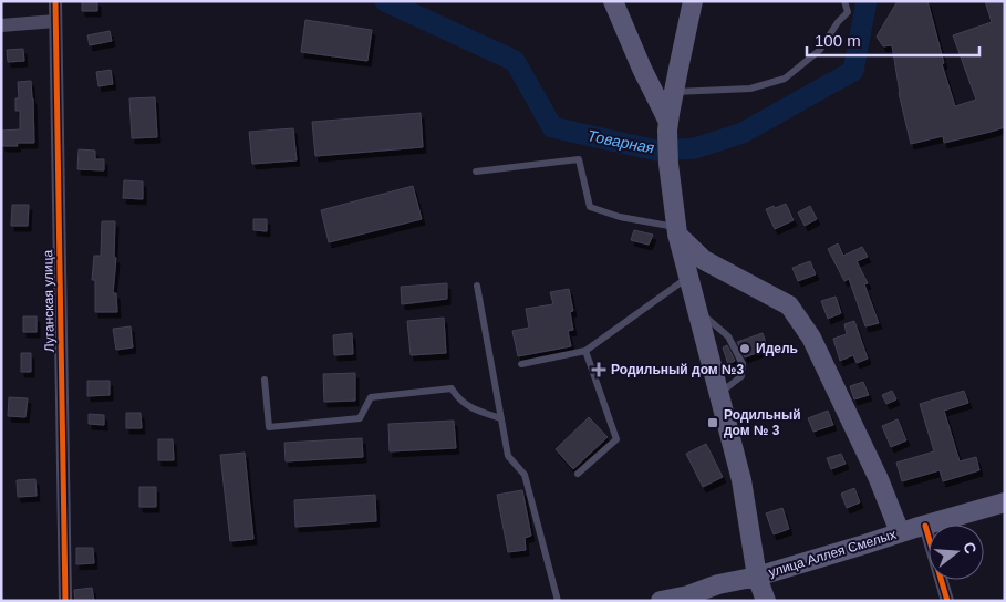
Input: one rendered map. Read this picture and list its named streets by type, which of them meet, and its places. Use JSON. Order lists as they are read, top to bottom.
{
  "streets": {
    "main road": ["улица Аллея Смелых"],
    "street": ["Луганская улица"]
  },
  "water": ["Товарная"],
  "places": {
    "other": ["Идель"],
    "health": ["Родильный дом №3"],
    "transit": ["Родильный дом № 3"]
  },
  "scale_bar": "100 m",
  "north": "right"
}
